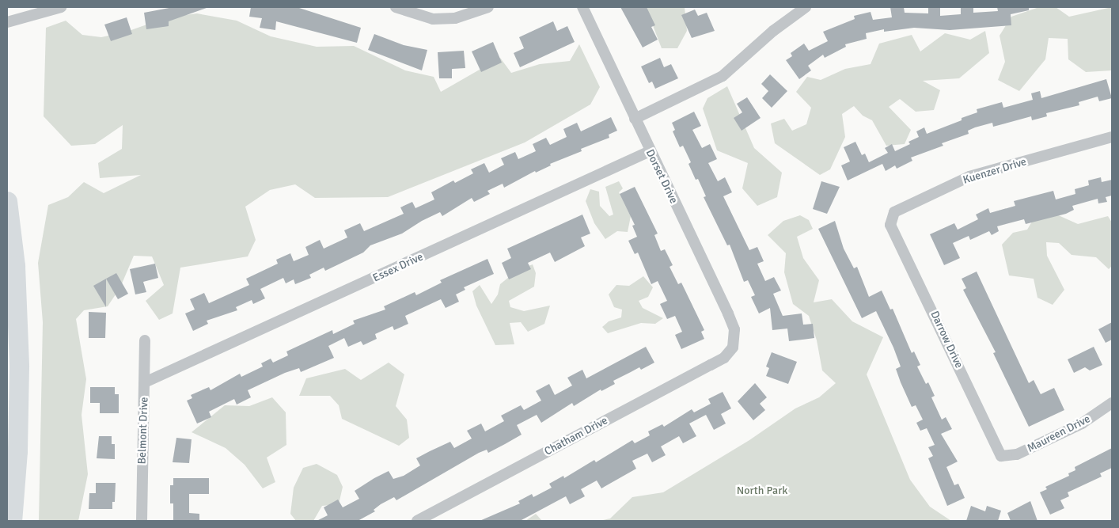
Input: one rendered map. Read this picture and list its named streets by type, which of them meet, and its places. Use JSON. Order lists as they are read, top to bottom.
{
  "streets": {
    "street": [
      "Kuenzer Drive",
      "Dorset Drive",
      "Essex Drive",
      "Darrow Drive",
      "Belmont Drive",
      "Maureen Drive",
      "Chatham Drive"
    ]
  },
  "crossings": [
    ["Kuenzer Drive", "Darrow Drive"],
    ["Dorset Drive", "Essex Drive"],
    ["Dorset Drive", "Chatham Drive"],
    ["Essex Drive", "Belmont Drive"],
    ["Darrow Drive", "Maureen Drive"]
  ],
  "parks": ["North Park"]
}
